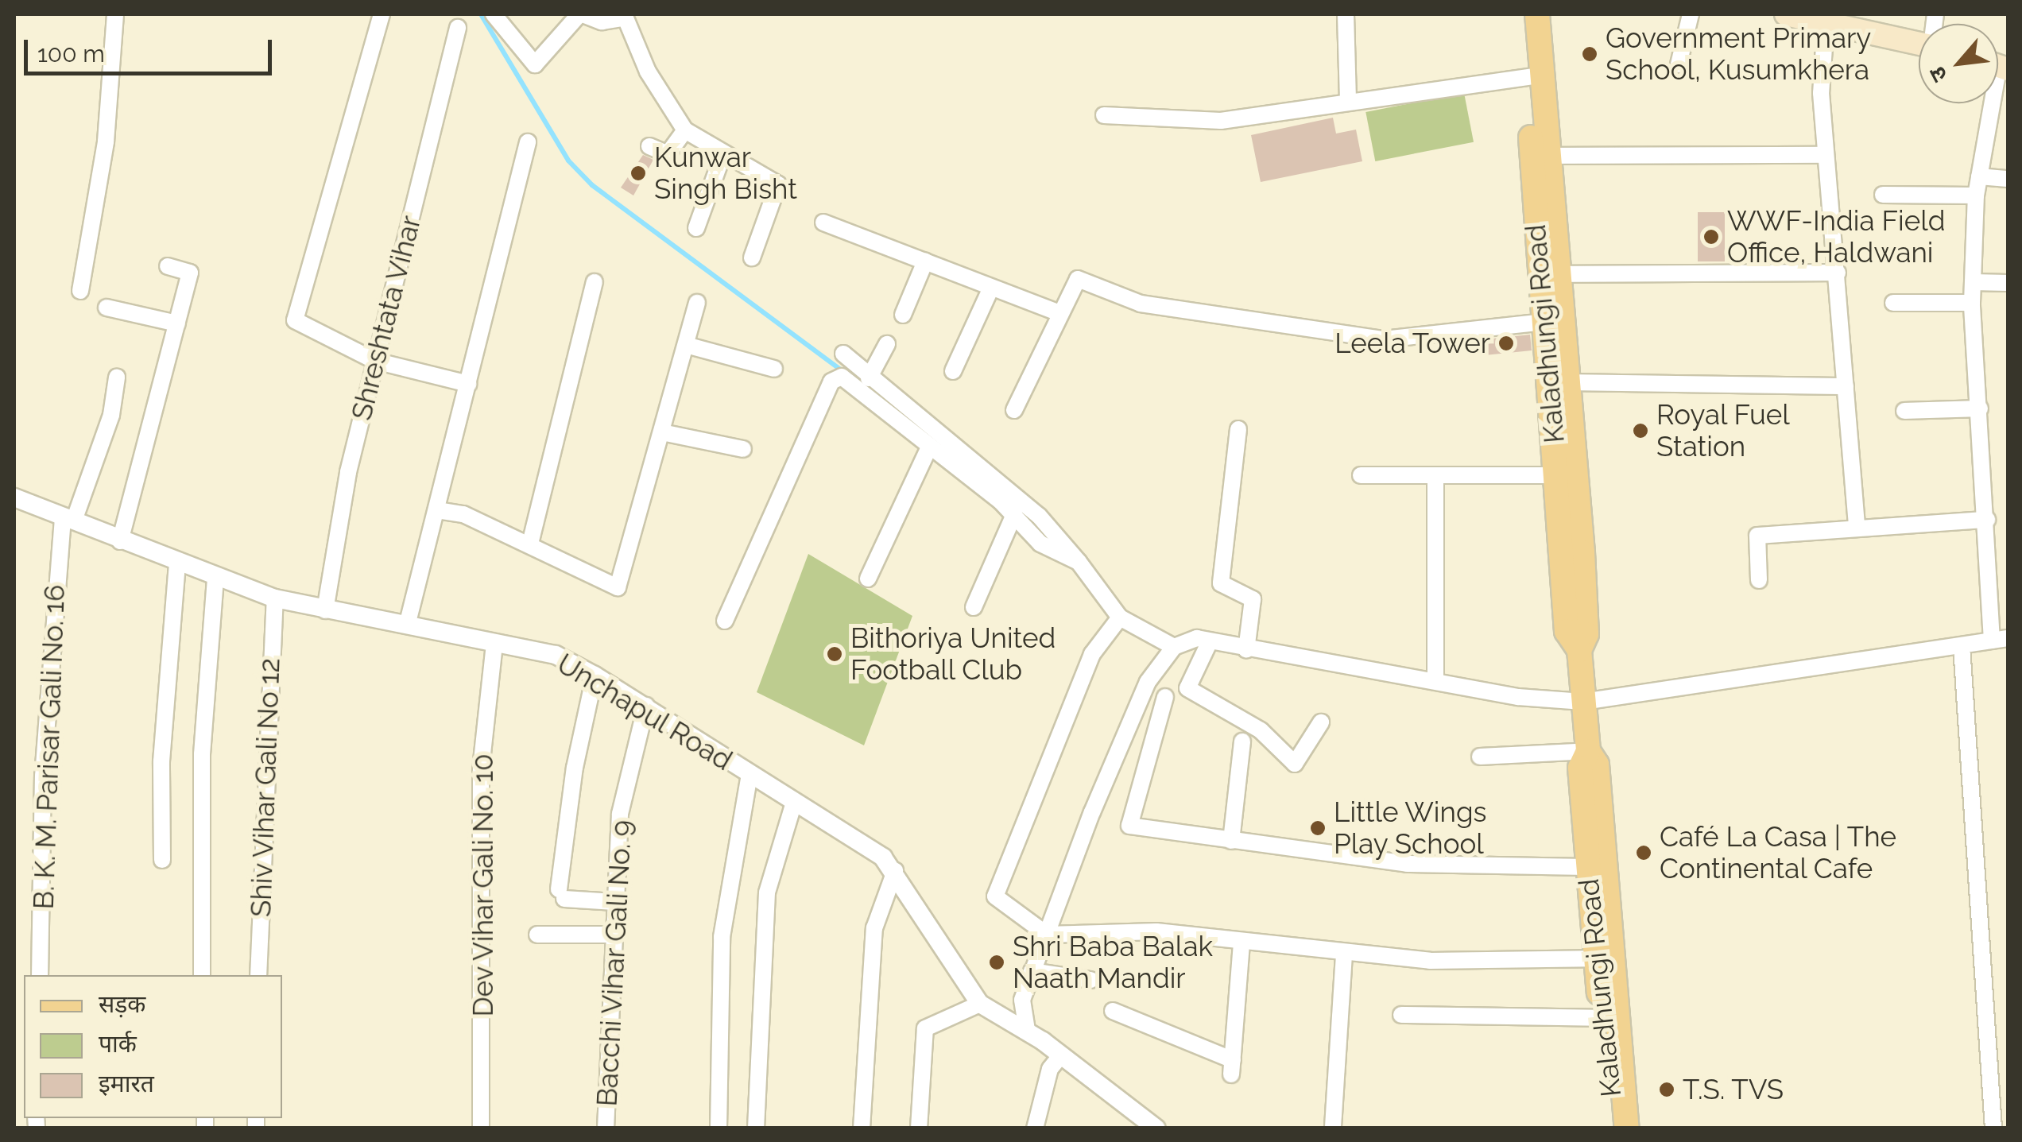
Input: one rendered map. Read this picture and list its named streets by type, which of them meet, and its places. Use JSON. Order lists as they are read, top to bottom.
{
  "streets": {
    "main road": ["Kaladhungi Road"],
    "street": [
      "Shreshtata Vihar",
      "Unchapul Road",
      "B. K. M. Parisar Gali No. 16",
      "Shiv Vihar Gali No 12",
      "Dev Vihar Gali No. 10",
      "Bacchi Vihar Gali No. 9"
    ]
  },
  "crossings": [
    ["Shreshtata Vihar", "Unchapul Road"],
    ["Unchapul Road", "B. K. M. Parisar Gali No. 16"],
    ["Unchapul Road", "Shiv Vihar Gali No 12"],
    ["Unchapul Road", "Dev Vihar Gali No. 10"],
    ["Unchapul Road", "Bacchi Vihar Gali No. 9"]
  ],
  "places": [
    "Government Primary School, Kusumkhera",
    "Kunwar Singh Bisht",
    "WWF-India Field Office, Haldwani",
    "Leela Tower",
    "Royal Fuel Station",
    "Bithoriya United Football Club",
    "Little Wings Play School",
    "Café La Casa | The Continental Cafe",
    "Shri Baba Balak Naath Mandir",
    "T.S. TVS"
  ],
  "legend": ["सड़क", "पार्क", "इमारत"],
  "scale_bar": "100 m",
  "north": "bottom left"
}
